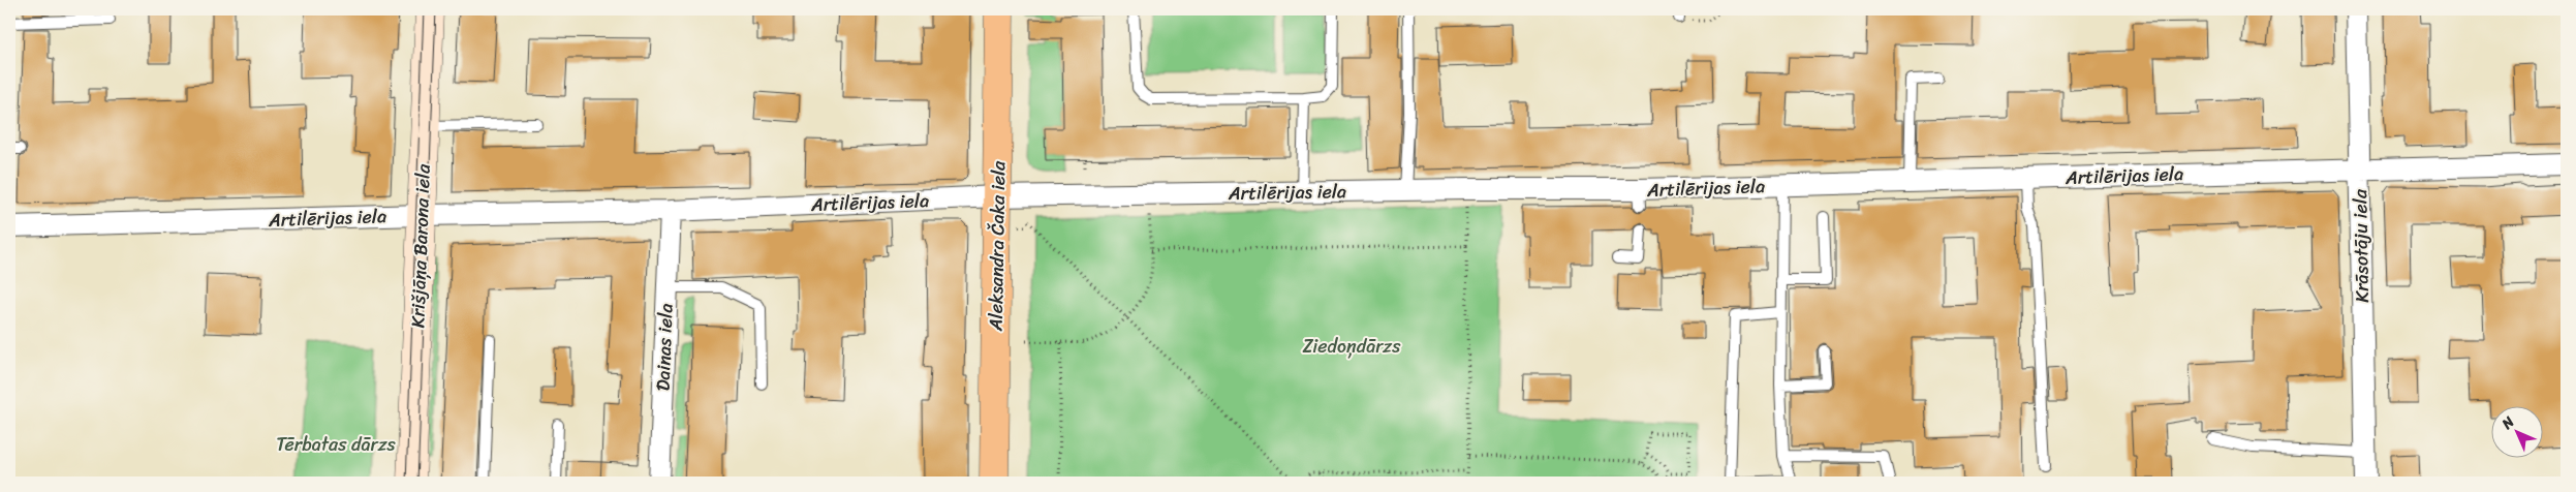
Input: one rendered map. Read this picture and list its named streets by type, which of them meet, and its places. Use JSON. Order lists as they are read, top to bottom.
{
  "streets": {
    "main road": ["Aleksandra Čaka iela"],
    "street": [
      "Artilērijas iela",
      "Krišjāņa Barona iela",
      "Krāsotāju iela",
      "Dainas iela"
    ]
  },
  "crossings": [
    ["Artilērijas iela", "Krišjāņa Barona iela"],
    ["Artilērijas iela", "Aleksandra Čaka iela"],
    ["Artilērijas iela", "Krāsotāju iela"],
    ["Artilērijas iela", "Dainas iela"]
  ],
  "parks": ["Ziedoņdārzs", "Tērbatas dārzs"],
  "north": "top left"
}
